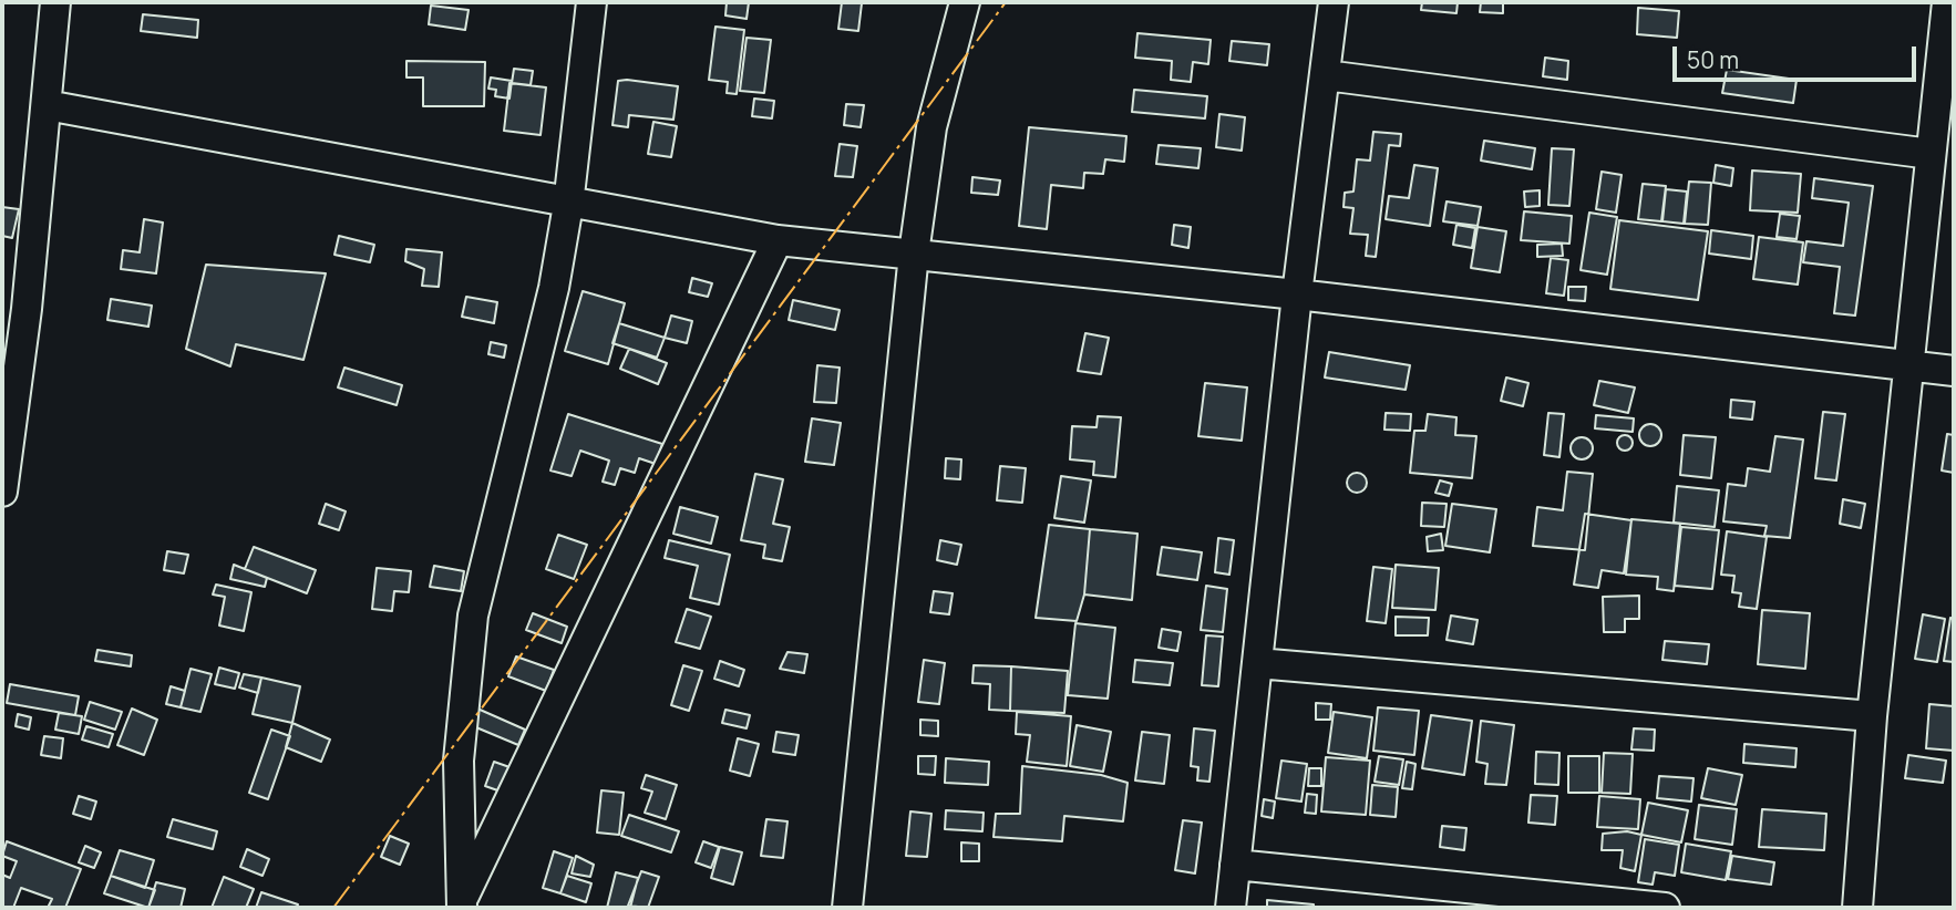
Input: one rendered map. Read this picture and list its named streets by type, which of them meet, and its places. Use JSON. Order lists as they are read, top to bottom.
{
  "scale_bar": "50 m"
}
